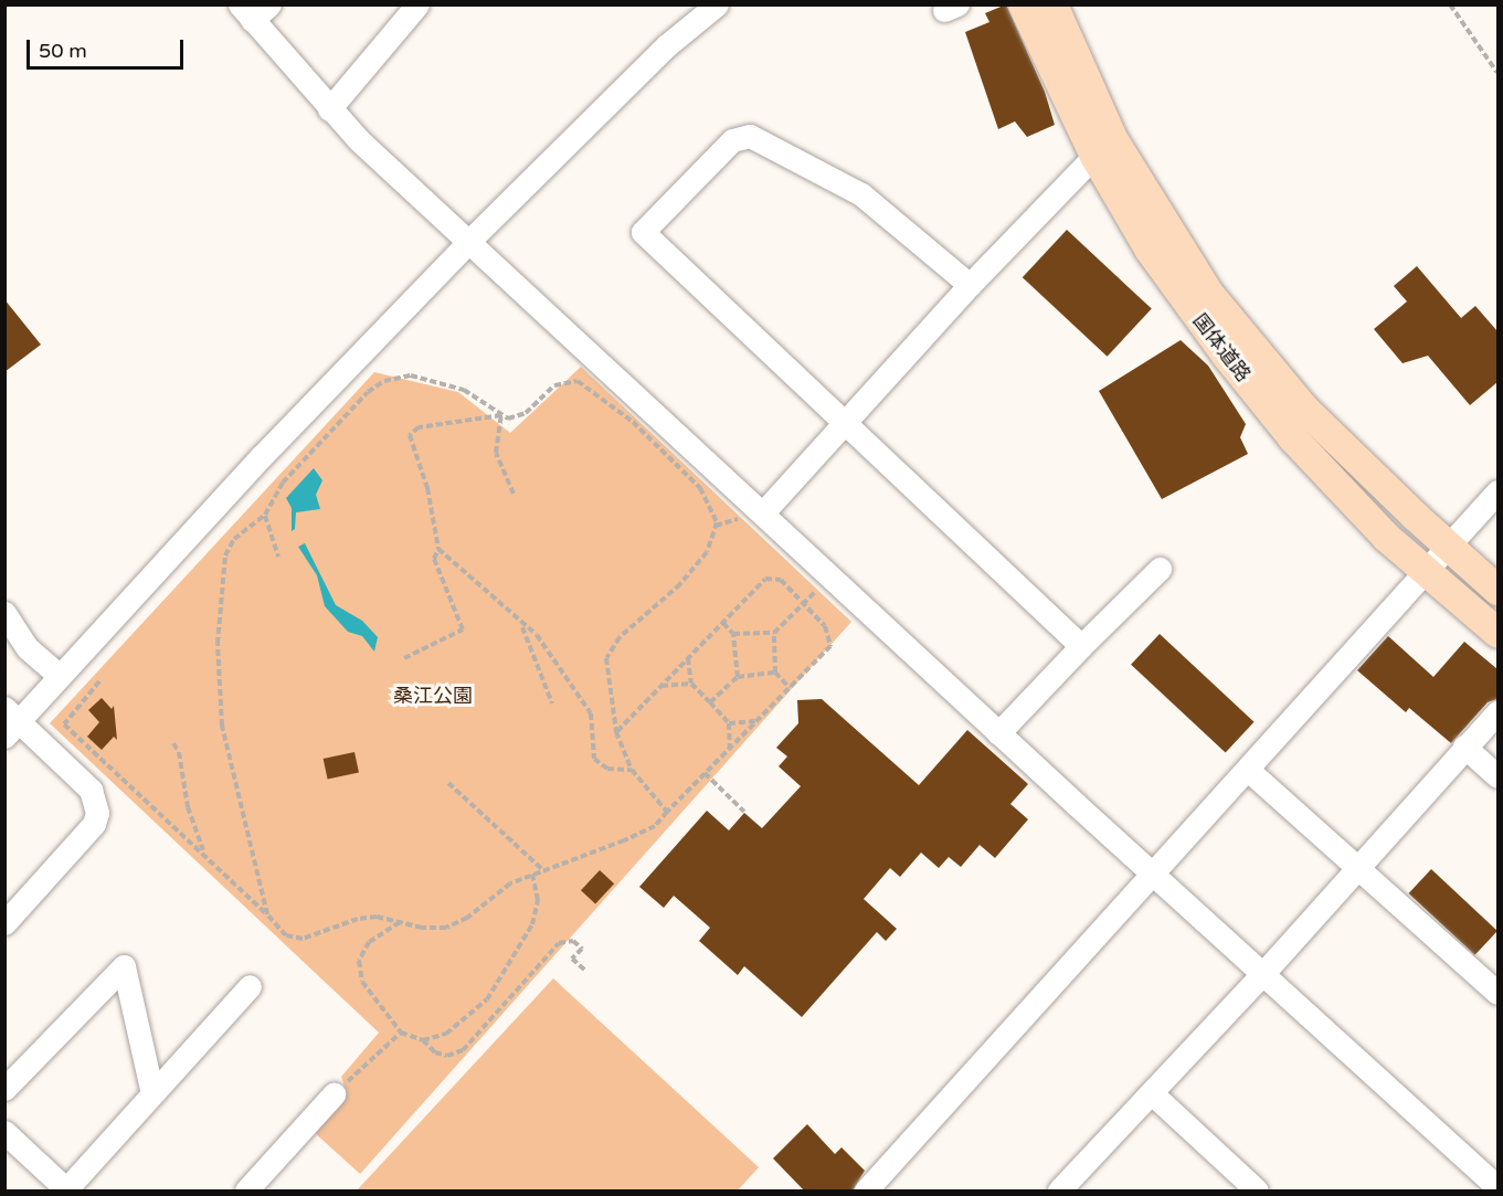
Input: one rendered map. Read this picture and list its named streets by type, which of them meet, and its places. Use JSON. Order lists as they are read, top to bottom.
{
  "streets": {
    "main road": ["国体道路"]
  },
  "parks": ["桑江公園"],
  "scale_bar": "50 m"
}
